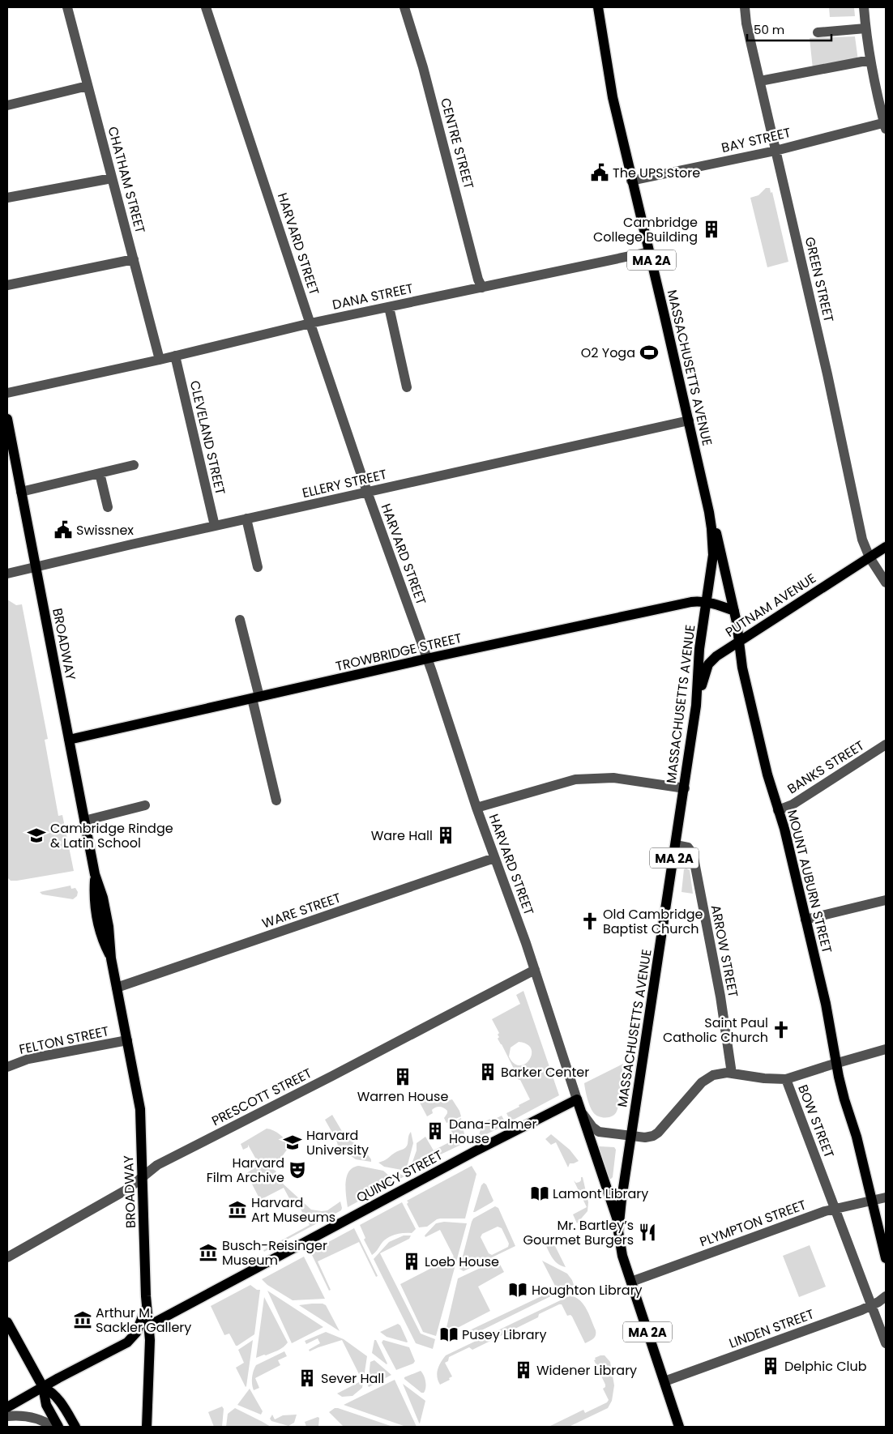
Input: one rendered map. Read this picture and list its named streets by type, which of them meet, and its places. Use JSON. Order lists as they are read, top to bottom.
{
  "streets": {
    "main road": [
      "HARVARD STREET",
      "MA 2A",
      "MASSACHUSETTS AVENUE",
      "PUTNAM AVENUE",
      "BROADWAY",
      "TROWBRIDGE STREET",
      "MOUNT AUBURN STREET",
      "QUINCY STREET"
    ],
    "street": [
      "BAY STREET",
      "CENTRE STREET",
      "CHATHAM STREET",
      "GREEN STREET",
      "DANA STREET",
      "CLEVELAND STREET",
      "ELLERY STREET",
      "BANKS STREET",
      "WARE STREET",
      "ARROW STREET",
      "FELTON STREET",
      "PRESCOTT STREET",
      "BOW STREET",
      "PLYMPTON STREET",
      "LINDEN STREET"
    ]
  },
  "crossings": [
    ["BAY STREET", "GREEN STREET"],
    ["BAY STREET", "MASSACHUSETTS AVENUE"],
    ["CENTRE STREET", "DANA STREET"],
    ["CHATHAM STREET", "DANA STREET"],
    ["HARVARD STREET", "DANA STREET"],
    ["HARVARD STREET", "MASSACHUSETTS AVENUE"],
    ["HARVARD STREET", "ELLERY STREET"],
    ["HARVARD STREET", "TROWBRIDGE STREET"],
    ["HARVARD STREET", "WARE STREET"],
    ["HARVARD STREET", "PRESCOTT STREET"],
    ["HARVARD STREET", "BOW STREET"],
    ["HARVARD STREET", "QUINCY STREET"],
    ["GREEN STREET", "PUTNAM AVENUE"],
    ["DANA STREET", "MASSACHUSETTS AVENUE"],
    ["DANA STREET", "CLEVELAND STREET"],
    ["MASSACHUSETTS AVENUE", "ELLERY STREET"],
    ["MASSACHUSETTS AVENUE", "PUTNAM AVENUE"],
    ["MASSACHUSETTS AVENUE", "TROWBRIDGE STREET"],
    ["MASSACHUSETTS AVENUE", "MOUNT AUBURN STREET"],
    ["MASSACHUSETTS AVENUE", "ARROW STREET"],
    ["MASSACHUSETTS AVENUE", "BOW STREET"],
    ["MASSACHUSETTS AVENUE", "PLYMPTON STREET"],
    ["MASSACHUSETTS AVENUE", "LINDEN STREET"],
    ["CLEVELAND STREET", "ELLERY STREET"],
    ["ELLERY STREET", "BROADWAY"],
    ["PUTNAM AVENUE", "MOUNT AUBURN STREET"],
    ["BROADWAY", "TROWBRIDGE STREET"],
    ["BROADWAY", "WARE STREET"],
    ["BROADWAY", "FELTON STREET"],
    ["BROADWAY", "PRESCOTT STREET"],
    ["BROADWAY", "QUINCY STREET"],
    ["TROWBRIDGE STREET", "MOUNT AUBURN STREET"],
    ["BANKS STREET", "MOUNT AUBURN STREET"],
    ["MOUNT AUBURN STREET", "PLYMPTON STREET"],
    ["ARROW STREET", "BOW STREET"],
    ["BOW STREET", "PLYMPTON STREET"],
    ["BOW STREET", "LINDEN STREET"]
  ],
  "places": {
    "public building": ["The UPS Store", "Swissnex"],
    "building": [
      "Cambridge College Building",
      "Ware Hall",
      "Barker Center",
      "Warren House",
      "Dana-Palmer House",
      "Loeb House",
      "Delphic Club",
      "Widener Library",
      "Sever Hall"
    ],
    "sports": ["O2 Yoga"],
    "school or university": ["Cambridge Rindge & Latin School", "Harvard University"],
    "church": ["Old Cambridge Baptist Church", "Saint Paul Catholic Church"],
    "theatre": ["Harvard Film Archive"],
    "library": ["Lamont Library", "Houghton Library", "Pusey Library"],
    "museum": ["Harvard Art Museums", "Busch-Reisinger Museum", "Arthur M. Sackler Gallery"],
    "restaurant": ["Mr. Bartley’s Gourmet Burgers"]
  },
  "scale_bar": "50 m"
}
